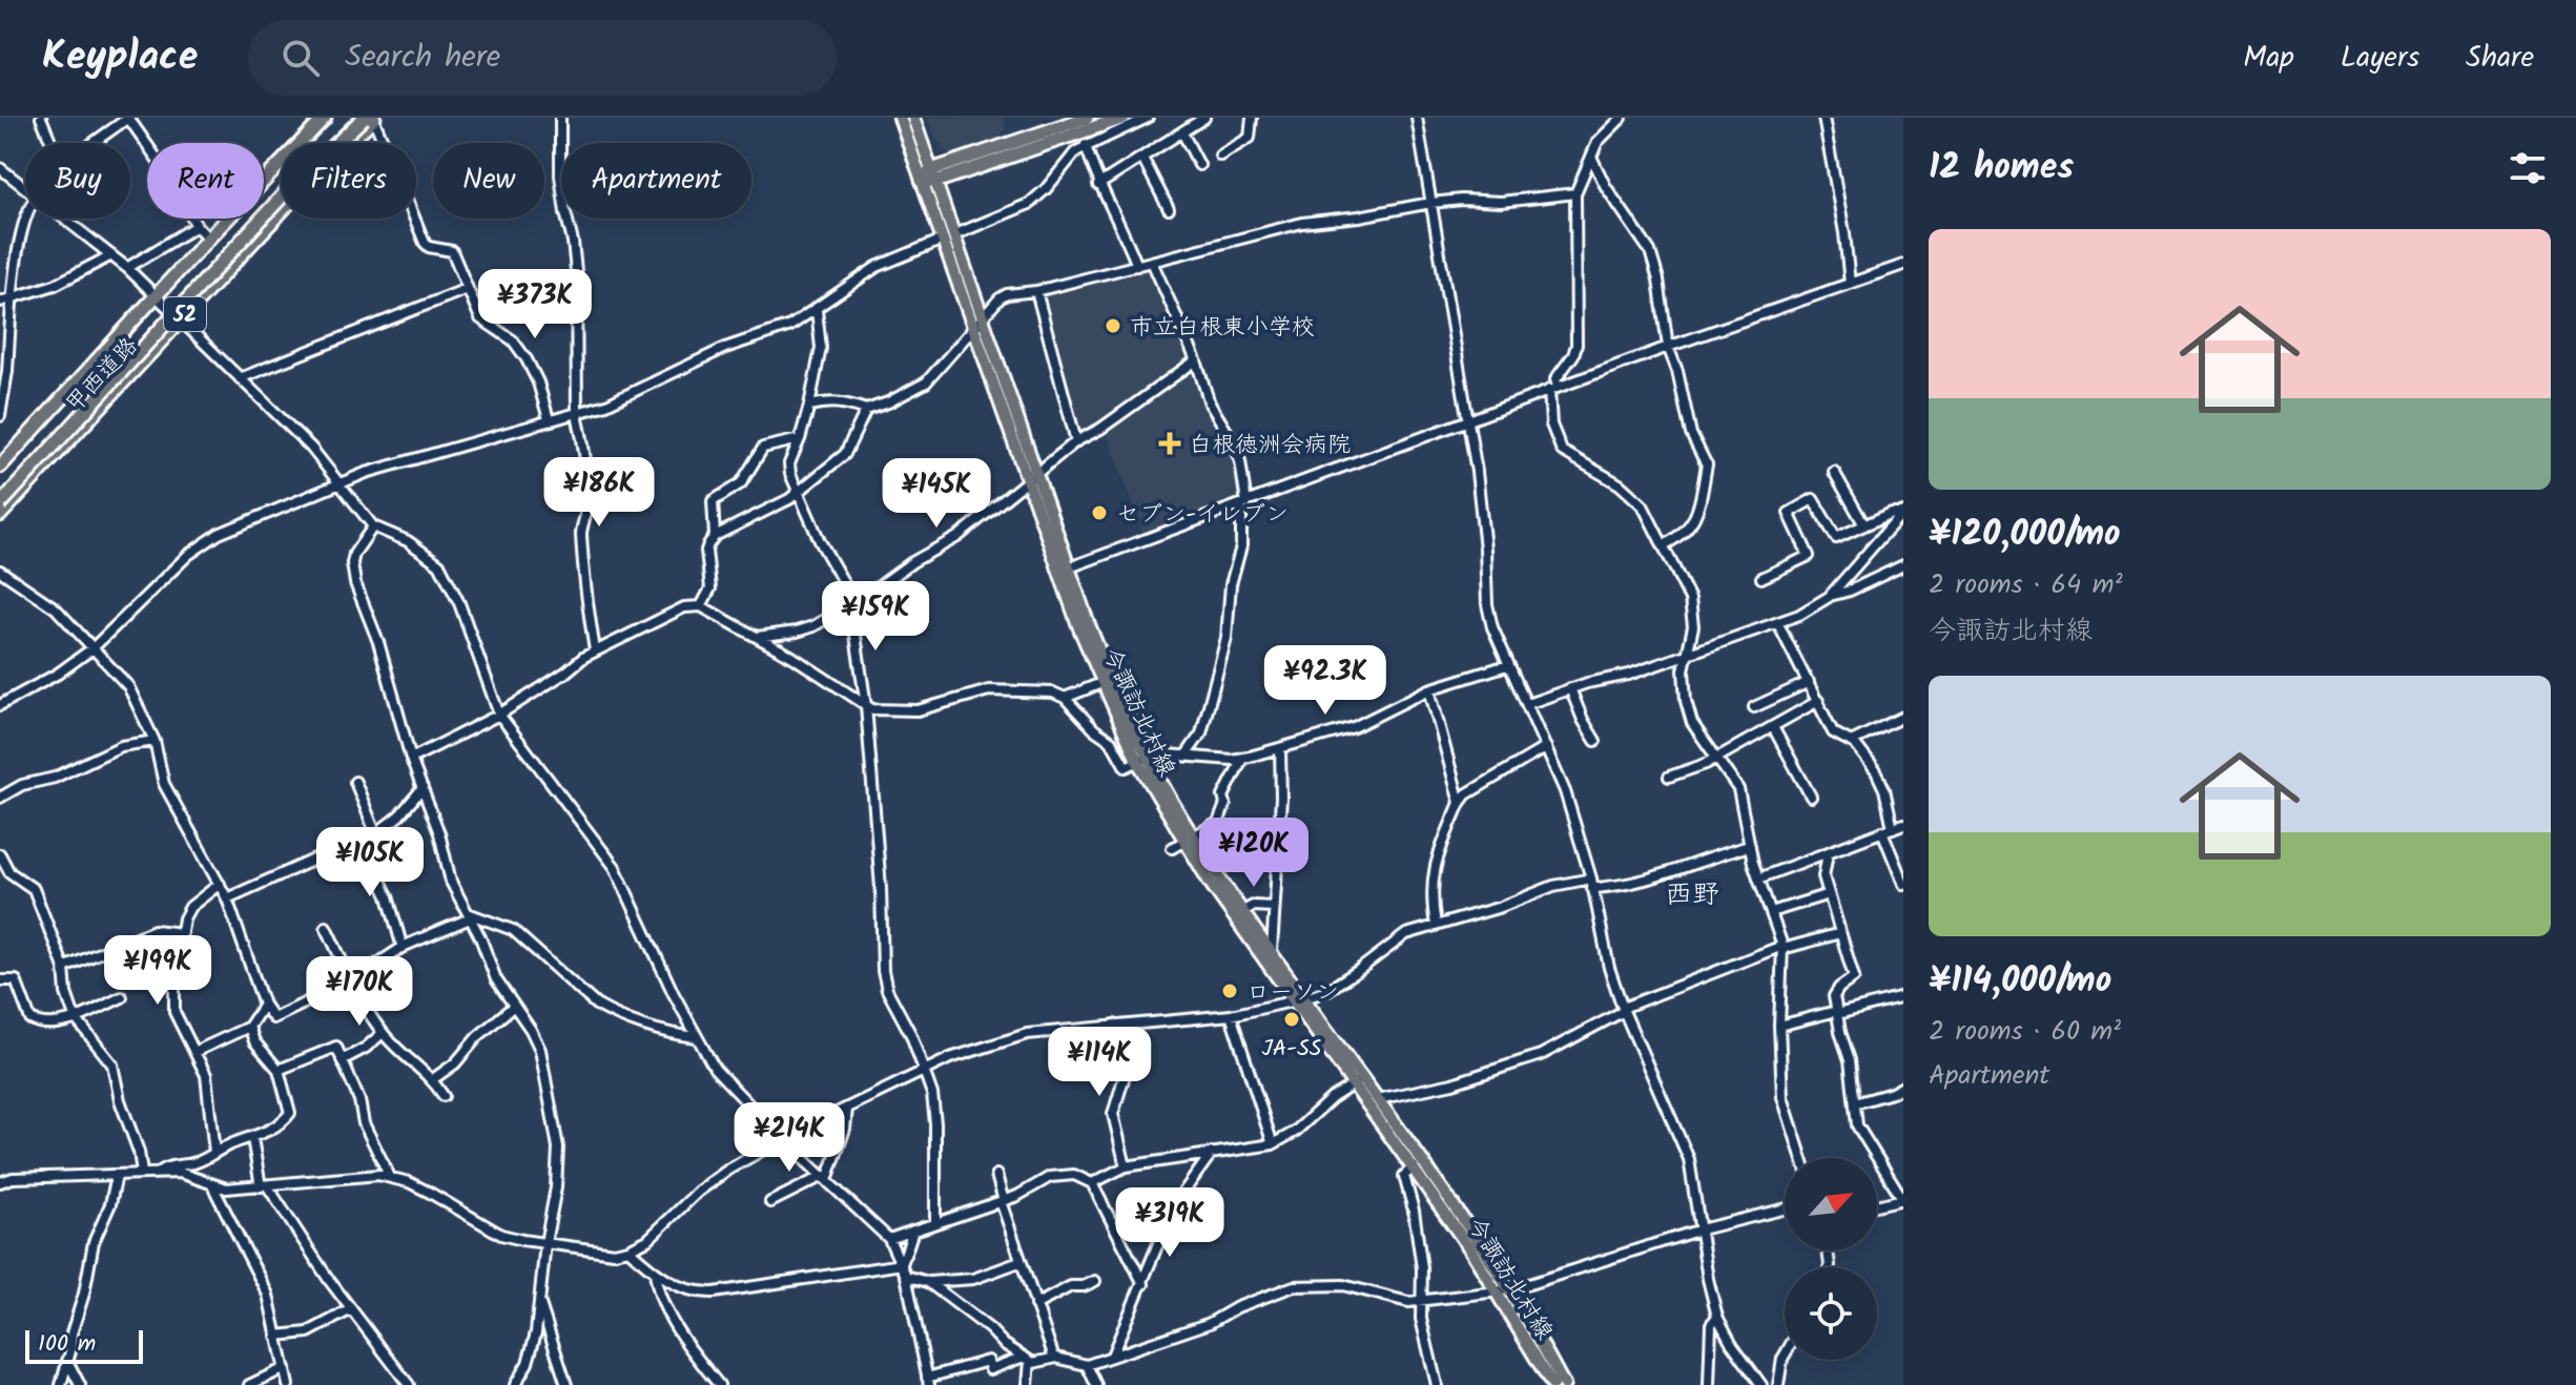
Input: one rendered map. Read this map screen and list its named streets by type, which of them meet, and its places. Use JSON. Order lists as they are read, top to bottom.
{
  "streets": {
    "highway": ["52", "甲西道路"],
    "main road": ["今諏訪北村線"]
  },
  "districts": ["西野"],
  "places": {
    "other": [
      "市立白根東小学校",
      "セブン-イレブン",
      "ローソン",
      "JA-SS"
    ],
    "health": ["白根徳洲会病院"]
  },
  "scale_bar": "100 m",
  "north": "top right",
  "page": {
    "header": "Keyplace",
    "search": "Search here",
    "nav": ["Map", "Layers", "Share"],
    "heading": "12 homes",
    "chip": [
      "Buy",
      "Rent",
      "Filters",
      "New",
      "Apartment"
    ],
    "list": [
      {
        "name": "¥120,000/mo",
        "note": "2 rooms · 64 m² · 今諏訪北村線"
      },
      {
        "name": "¥114,000/mo",
        "note": "2 rooms · 60 m² · Apartment"
      }
    ],
    "price": [
      "¥373K",
      "¥186K",
      "¥145K",
      "¥159K",
      "¥92.3K",
      "¥120K",
      "¥105K",
      "¥199K",
      "¥170K",
      "¥114K",
      "¥214K",
      "¥319K"
    ],
    "scale": "100 m"
  }
}
